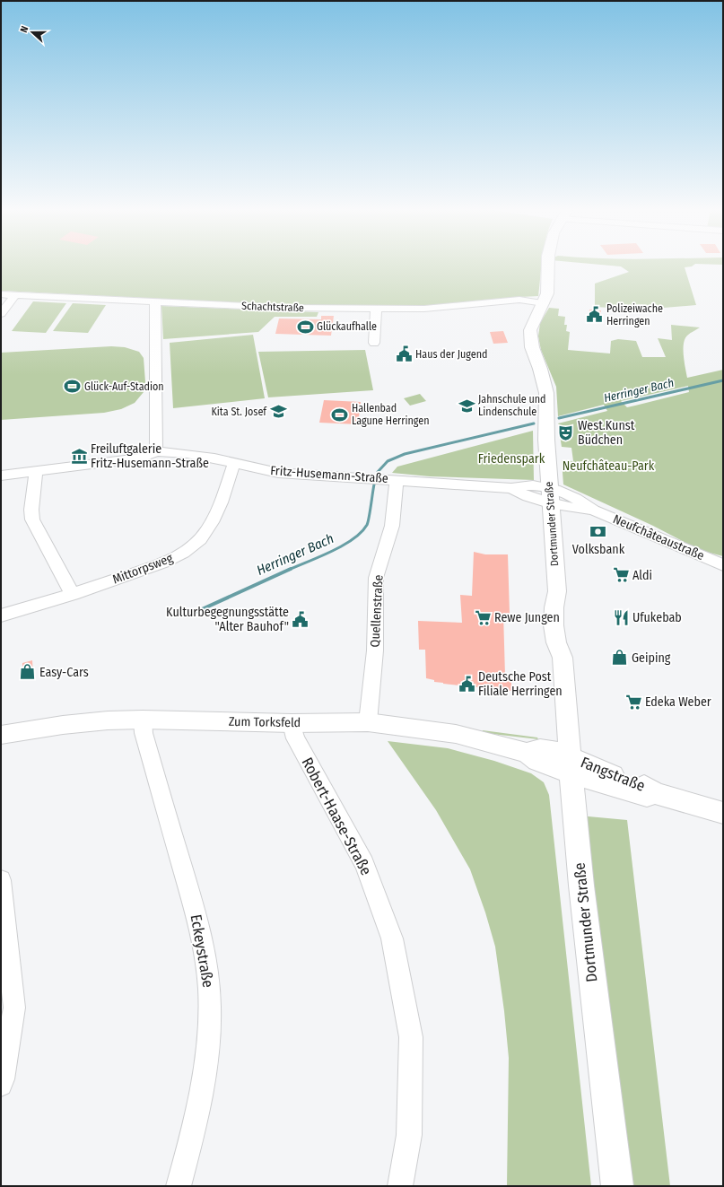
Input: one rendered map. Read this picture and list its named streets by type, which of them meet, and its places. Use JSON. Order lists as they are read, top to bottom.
{
  "streets": {
    "main road": ["Dortmunder Straße", "Zum Torksfeld", "Fangstraße"],
    "street": [
      "Schachtstraße",
      "Fritz-Husemann-Straße",
      "Neufchâteaustraße",
      "Mittorpsweg",
      "Quellenstraße",
      "Robert-Haase-Straße",
      "Eckeystraße"
    ]
  },
  "crossings": [
    ["Schachtstraße", "Dortmunder Straße"],
    ["Fritz-Husemann-Straße", "Dortmunder Straße"],
    ["Fritz-Husemann-Straße", "Neufchâteaustraße"],
    ["Fritz-Husemann-Straße", "Mittorpsweg"],
    ["Fritz-Husemann-Straße", "Quellenstraße"],
    ["Dortmunder Straße", "Neufchâteaustraße"],
    ["Dortmunder Straße", "Zum Torksfeld"],
    ["Dortmunder Straße", "Fangstraße"],
    ["Quellenstraße", "Zum Torksfeld"],
    ["Zum Torksfeld", "Fangstraße"],
    ["Zum Torksfeld", "Robert-Haase-Straße"],
    ["Zum Torksfeld", "Eckeystraße"]
  ],
  "water": ["Herringer Bach"],
  "parks": ["Friedenspark", "Neufchâteau-Park"],
  "places": {
    "public building": [
      "Polizeiwache Herringen",
      "Haus der Jugend",
      "Kulturbegegnungsstätte \"Alter Bauhof\"",
      "Deutsche Post Filiale Herringen"
    ],
    "sports": ["Glückaufhalle", "Glück-Auf-Stadion", "Hallenbad Lagune Herringen"],
    "school or university": ["Jahnschule und Lindenschule", "Kita St. Josef"],
    "theatre": ["West.Kunst Büdchen"],
    "museum": ["Freiluftgalerie Fritz-Husemann-Straße"],
    "bank": ["Volksbank"],
    "supermarket": ["Aldi", "Rewe Jungen", "Edeka Weber"],
    "restaurant": ["Ufukebab"],
    "shop": ["Geiping", "Easy-Cars"]
  },
  "north": "left"
}
